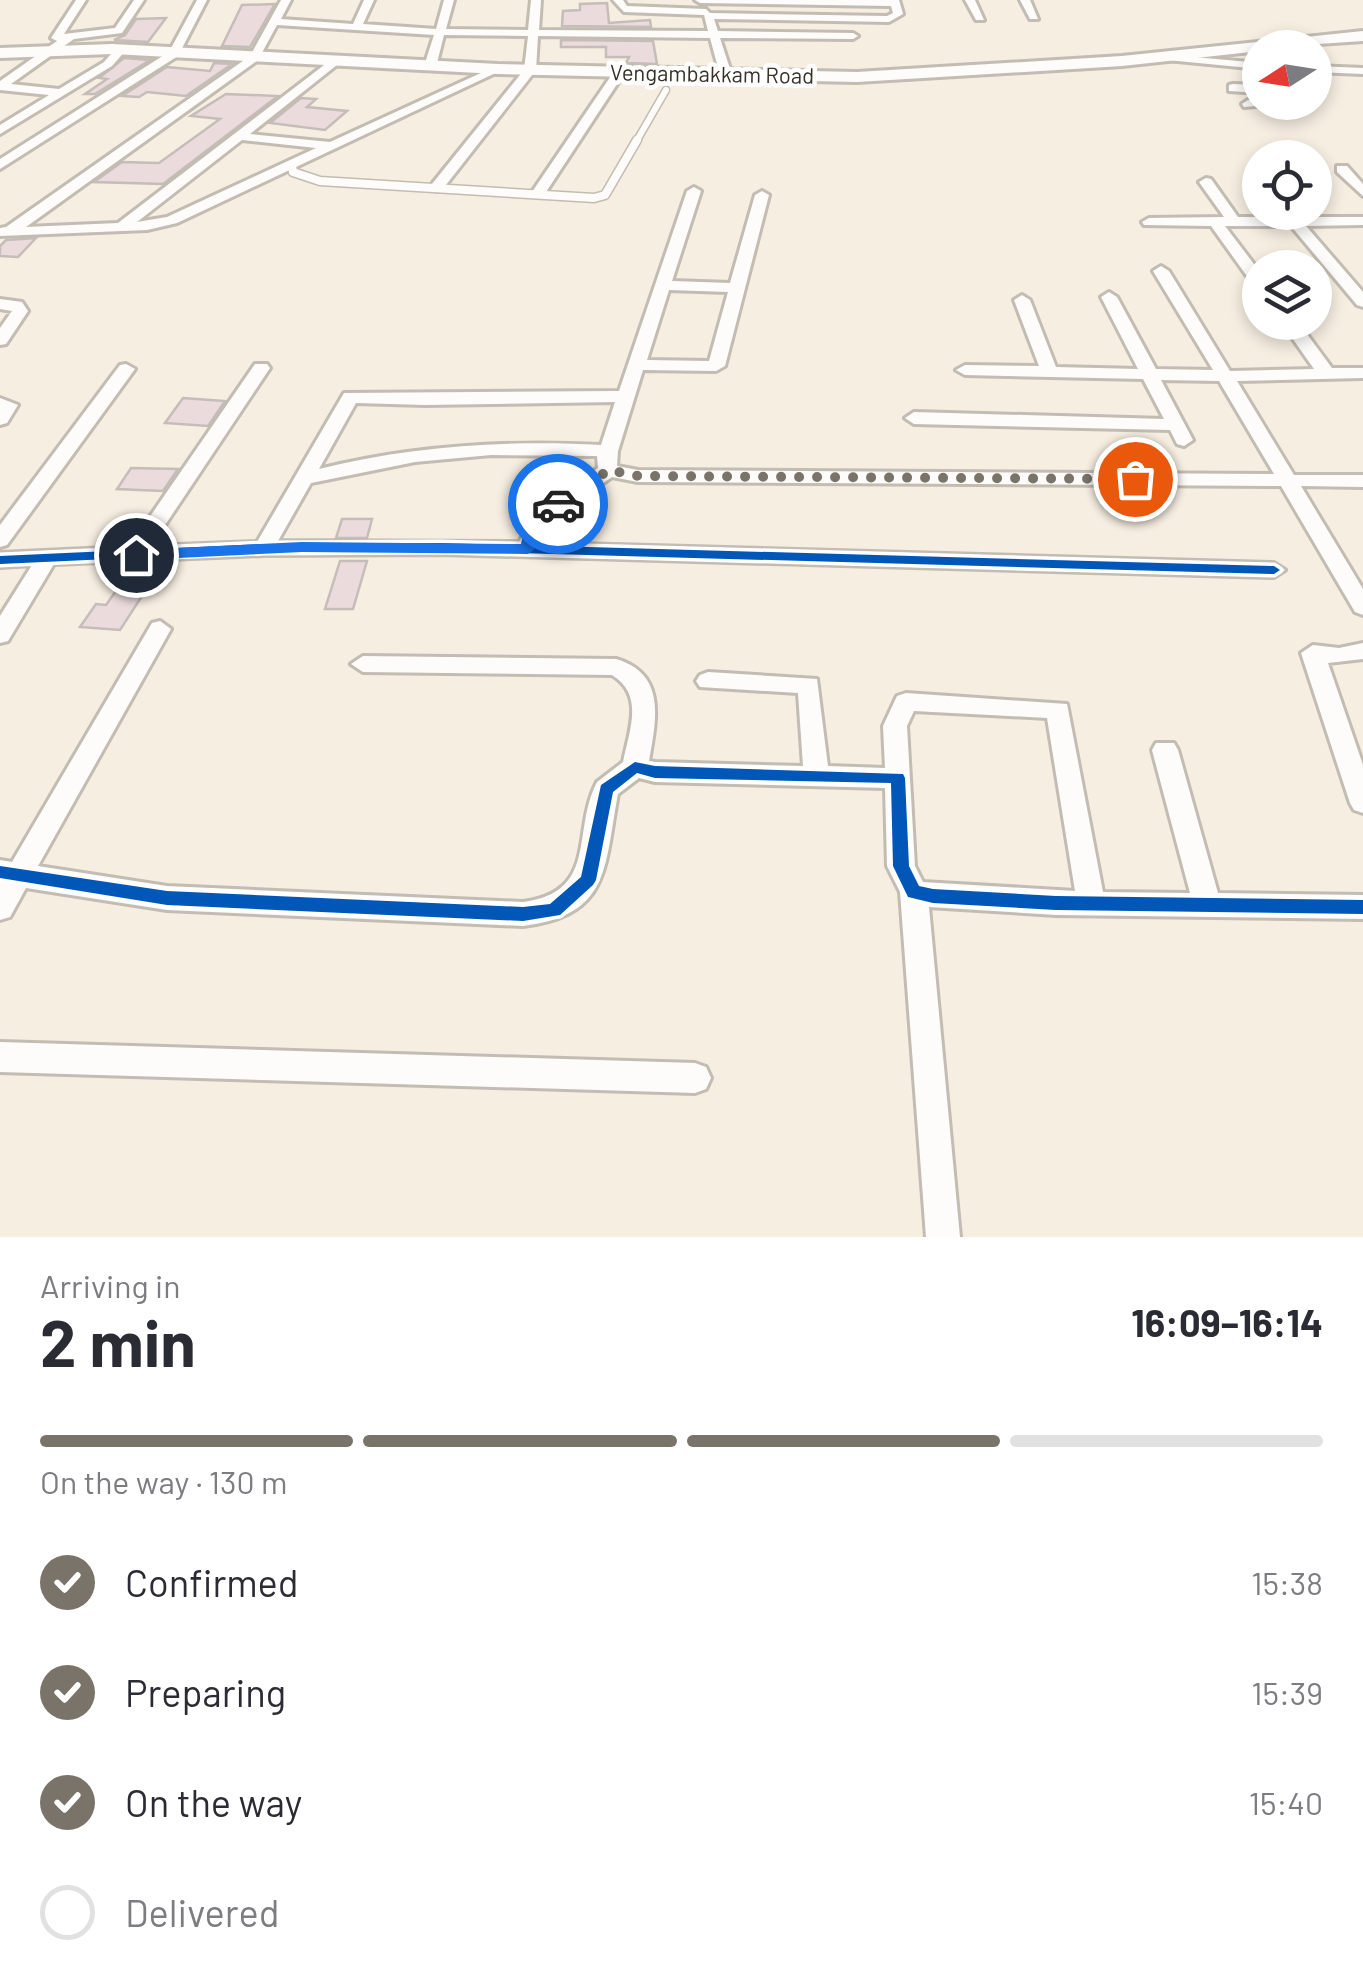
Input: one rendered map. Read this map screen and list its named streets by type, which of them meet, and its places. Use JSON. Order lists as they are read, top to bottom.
{
  "streets": {
    "main road": ["Vengambakkam Road"]
  },
  "north": "left",
  "page": {
    "heading": ["2 min", "Arriving in", "16:09–16:14"],
    "bar": "On the way · 130 m",
    "list": [
      ["Confirmed", "15:38"],
      ["Preparing", "15:39"],
      ["On the way", "15:40"],
      "Delivered"
    ]
  }
}
